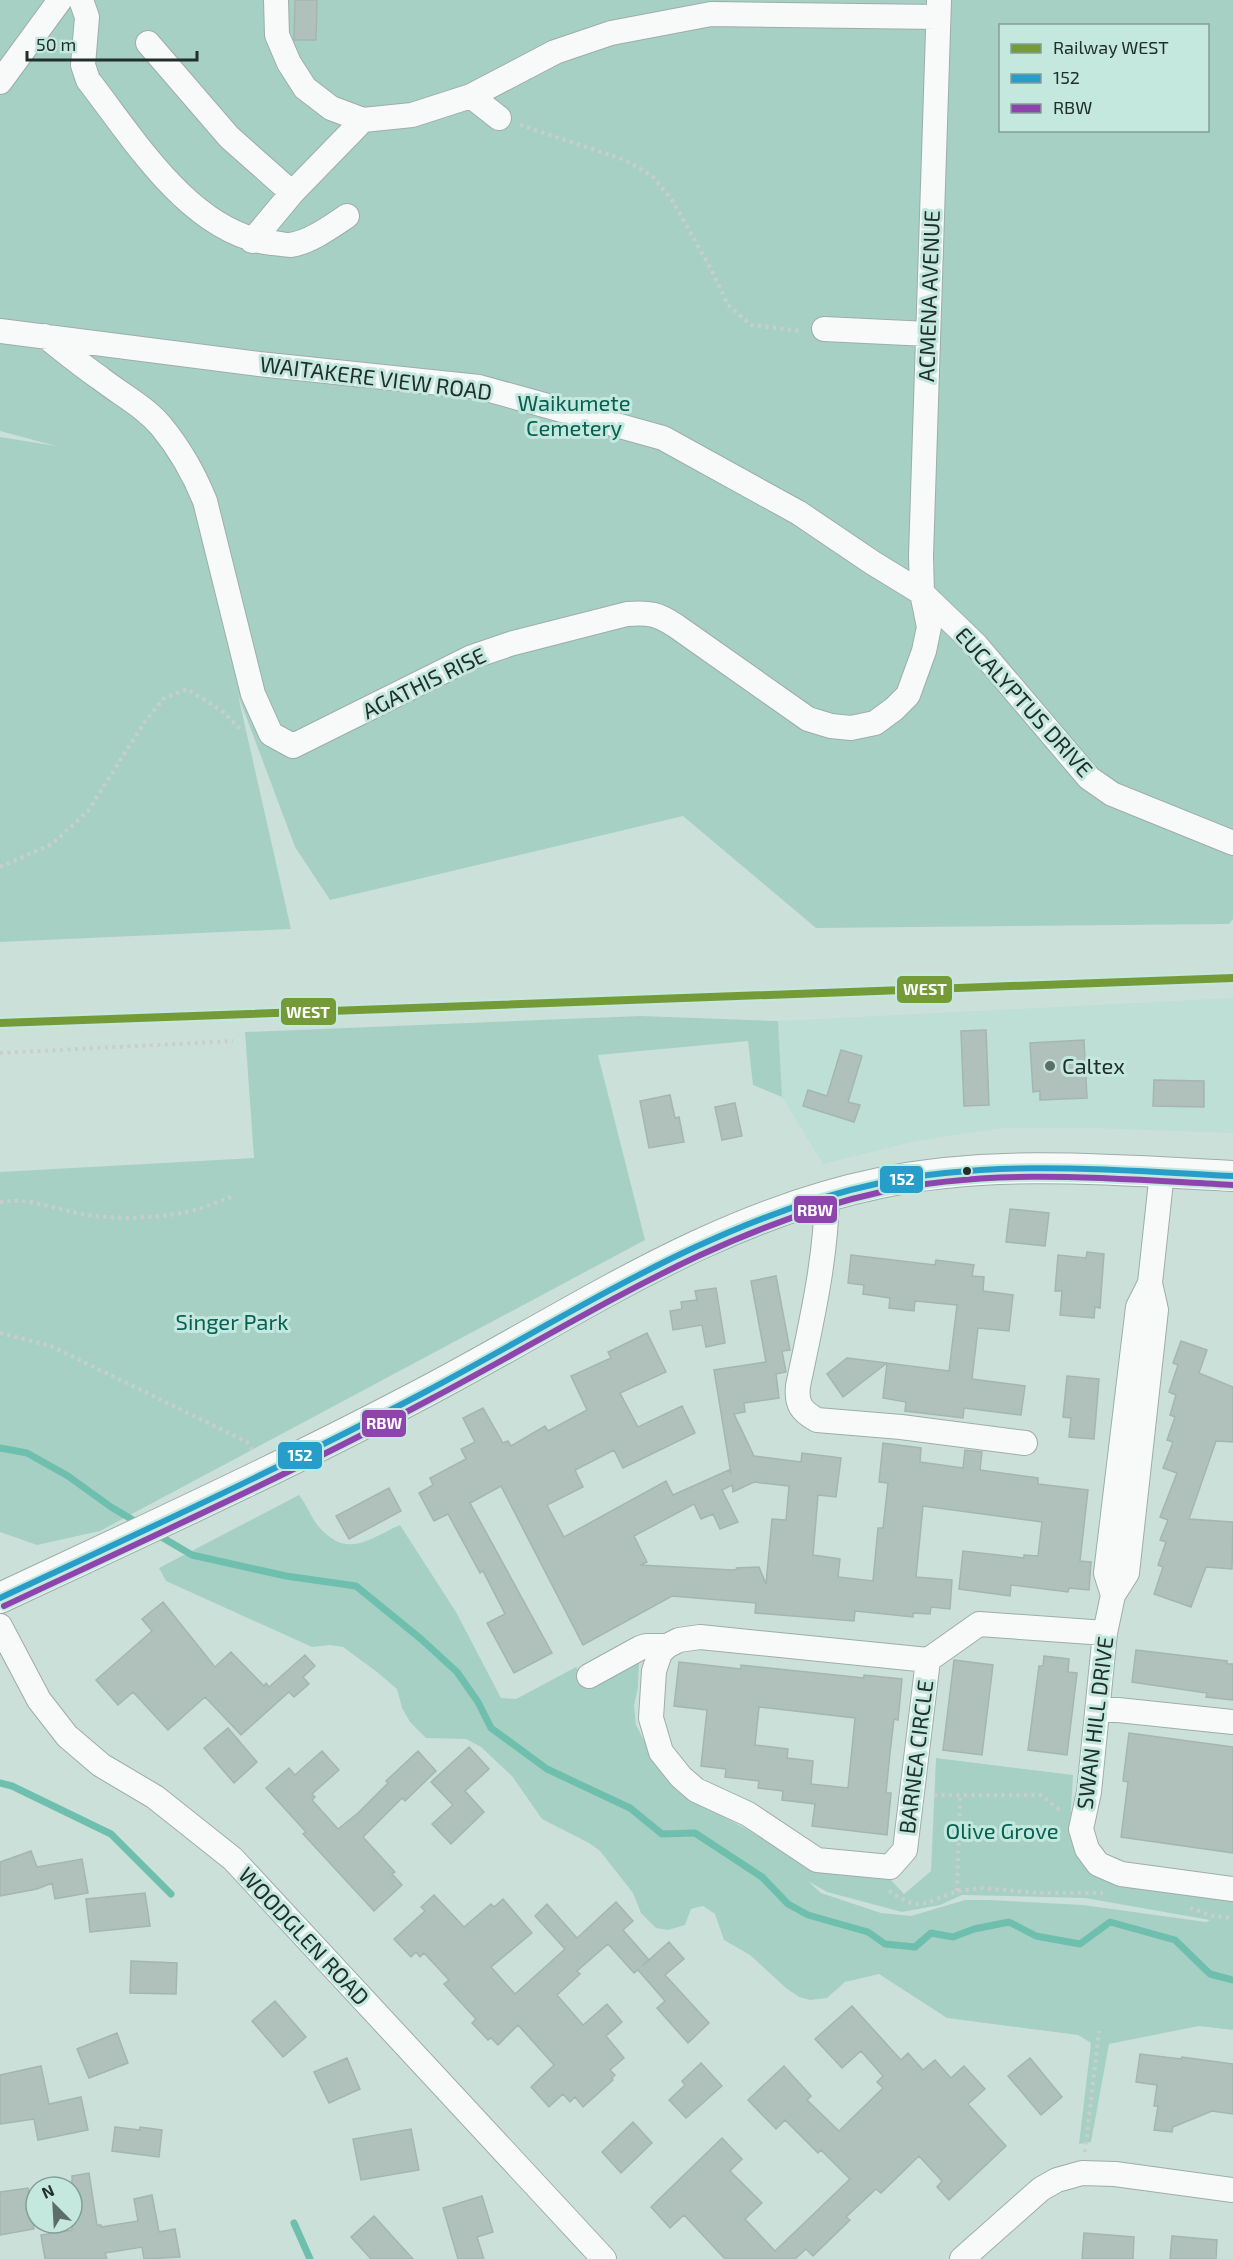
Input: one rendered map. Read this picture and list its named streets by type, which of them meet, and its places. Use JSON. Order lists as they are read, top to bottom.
{
  "streets": {
    "street": [
      "ACMENA AVENUE",
      "WAITAKERE VIEW ROAD",
      "AGATHIS RISE",
      "EUCALYPTUS DRIVE",
      "SWAN HILL DRIVE",
      "BARNEA CIRCLE",
      "WOODGLEN ROAD"
    ]
  },
  "crossings": [
    ["ACMENA AVENUE", "WAITAKERE VIEW ROAD"],
    ["ACMENA AVENUE", "AGATHIS RISE"],
    ["ACMENA AVENUE", "EUCALYPTUS DRIVE"],
    ["WAITAKERE VIEW ROAD", "AGATHIS RISE"],
    ["WAITAKERE VIEW ROAD", "EUCALYPTUS DRIVE"],
    ["AGATHIS RISE", "EUCALYPTUS DRIVE"],
    ["SWAN HILL DRIVE", "BARNEA CIRCLE"]
  ],
  "parks": ["Waikumete Cemetery", "Singer Park", "Olive Grove"],
  "places": ["Caltex"],
  "lines": ["rail line WEST", "transit line 152", "transit line RBW"],
  "legend": ["Railway WEST", "152", "RBW"],
  "scale_bar": "50 m",
  "north": "top left"
}
